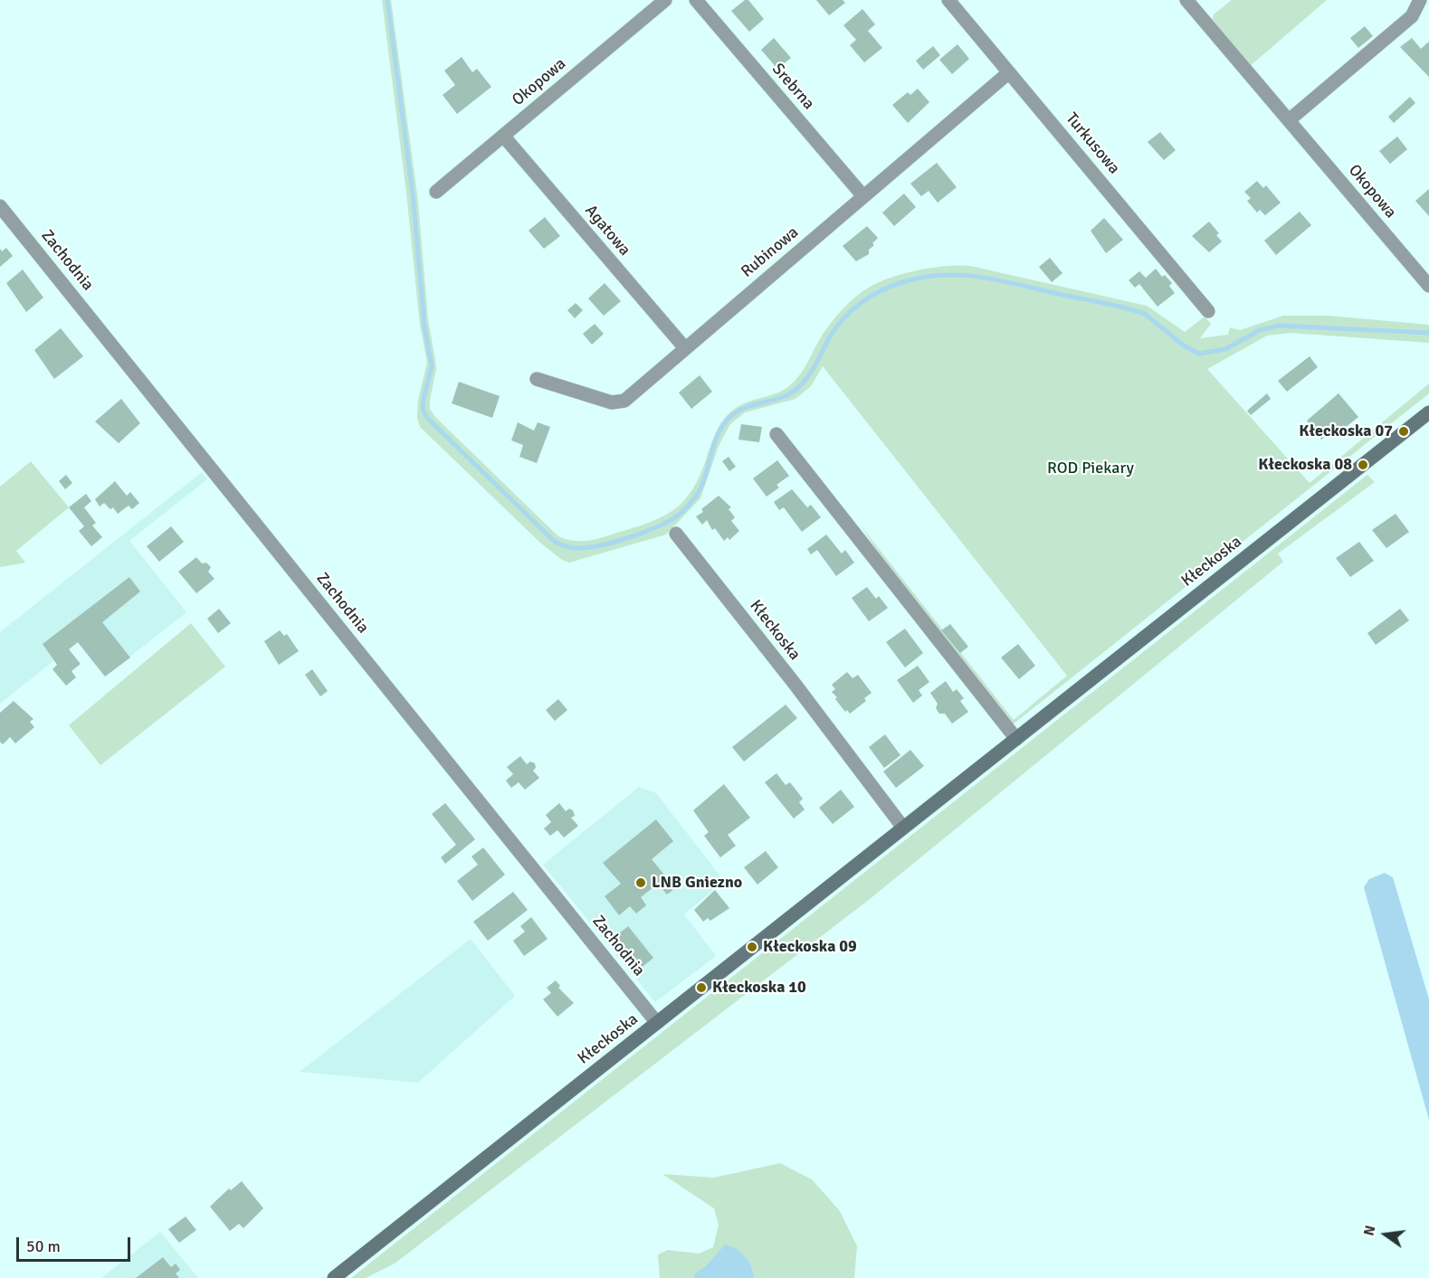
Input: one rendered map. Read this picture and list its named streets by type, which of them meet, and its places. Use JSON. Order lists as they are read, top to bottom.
{
  "streets": {
    "main road": ["Kłeckoska"],
    "street": [
      "Okopowa",
      "Srebrna",
      "Turkusowa",
      "Agatowa",
      "Rubinowa",
      "Zachodnia"
    ]
  },
  "crossings": [
    ["Okopowa", "Agatowa"],
    ["Srebrna", "Rubinowa"],
    ["Turkusowa", "Rubinowa"],
    ["Agatowa", "Rubinowa"],
    ["Zachodnia", "Kłeckoska"]
  ],
  "parks": ["ROD Piekary"],
  "places": [
    "Kłeckoska 07",
    "Kłeckoska 08",
    "LNB Gniezno",
    "Kłeckoska 09",
    "Kłeckoska 10"
  ],
  "scale_bar": "50 m",
  "north": "left"
}
